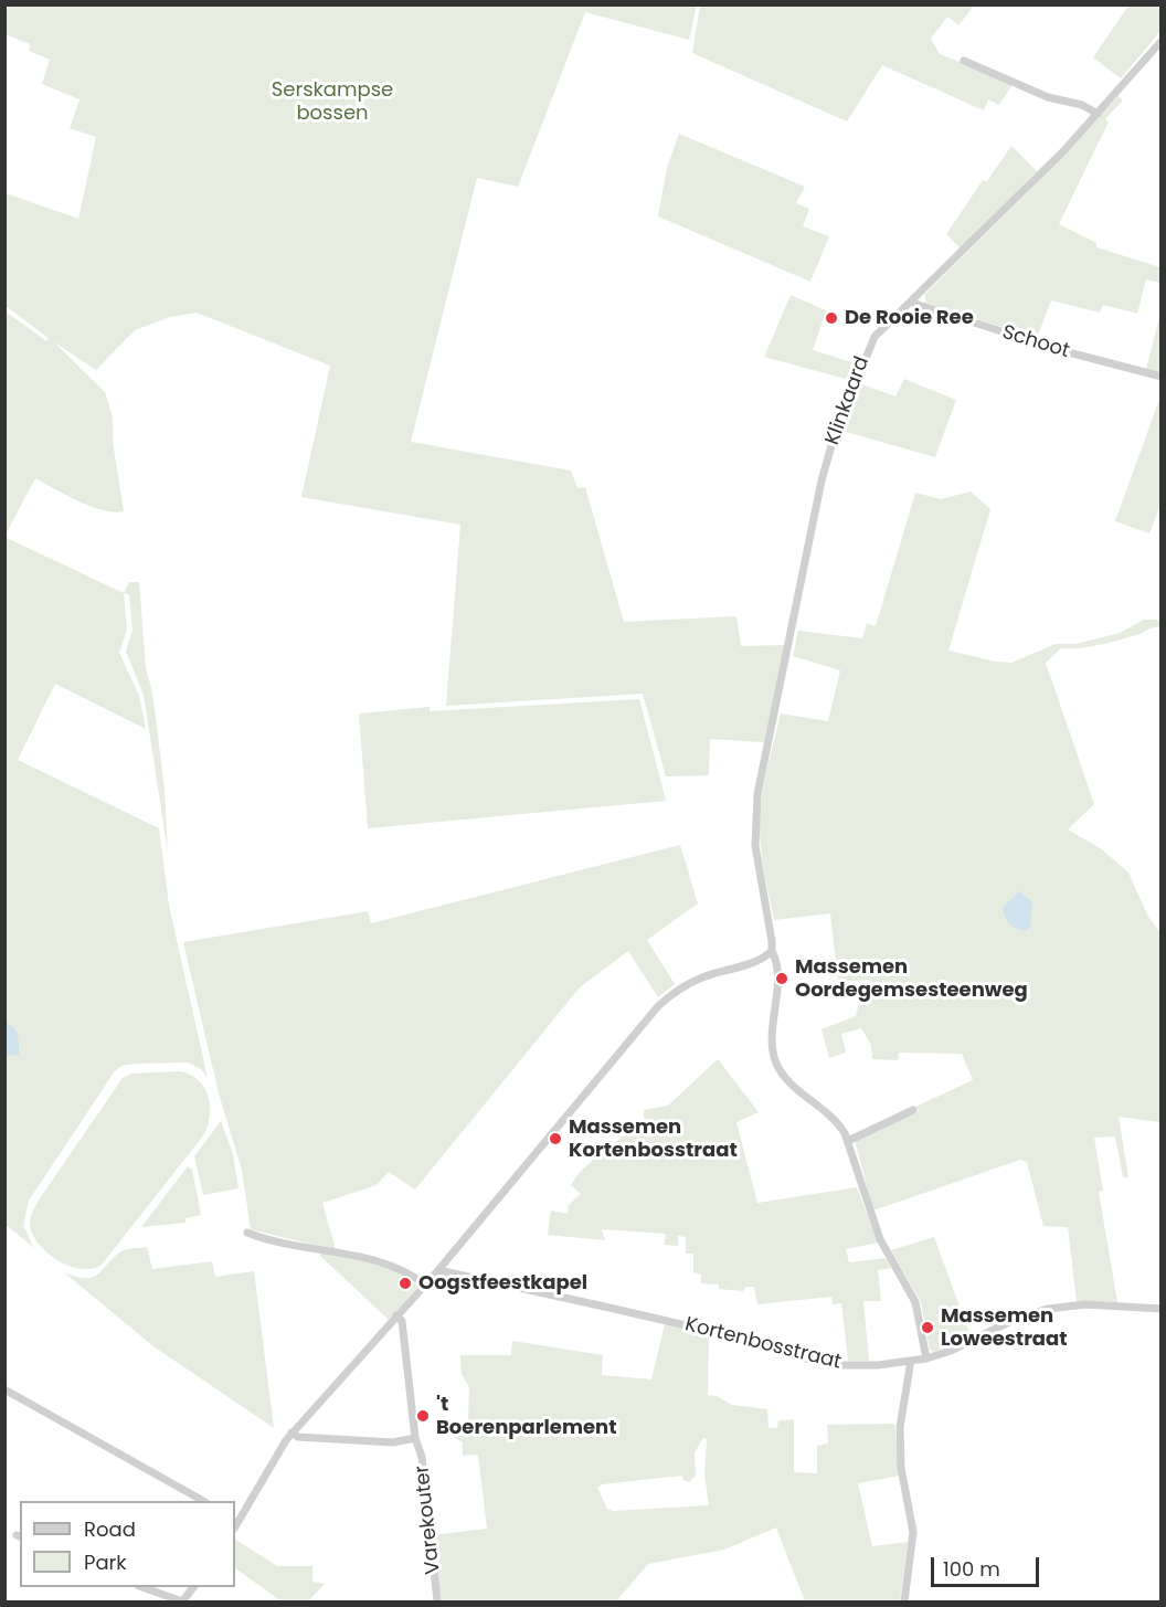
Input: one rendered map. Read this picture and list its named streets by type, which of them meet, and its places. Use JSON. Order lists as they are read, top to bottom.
{
  "streets": {
    "street": [
      "Schoot",
      "Klinkaard",
      "Kortenbosstraat",
      "Varekouter"
    ]
  },
  "crossings": [
    ["Schoot", "Klinkaard"],
    ["Klinkaard", "Kortenbosstraat"]
  ],
  "parks": ["Serskampse bossen"],
  "places": [
    "De Rooie Ree",
    "Massemen Oordegemsesteenweg",
    "Massemen Kortenbosstraat",
    "Oogstfeestkapel",
    "Massemen Loweestraat",
    "'t Boerenparlement"
  ],
  "legend": ["Road", "Park"],
  "scale_bar": "100 m"
}
